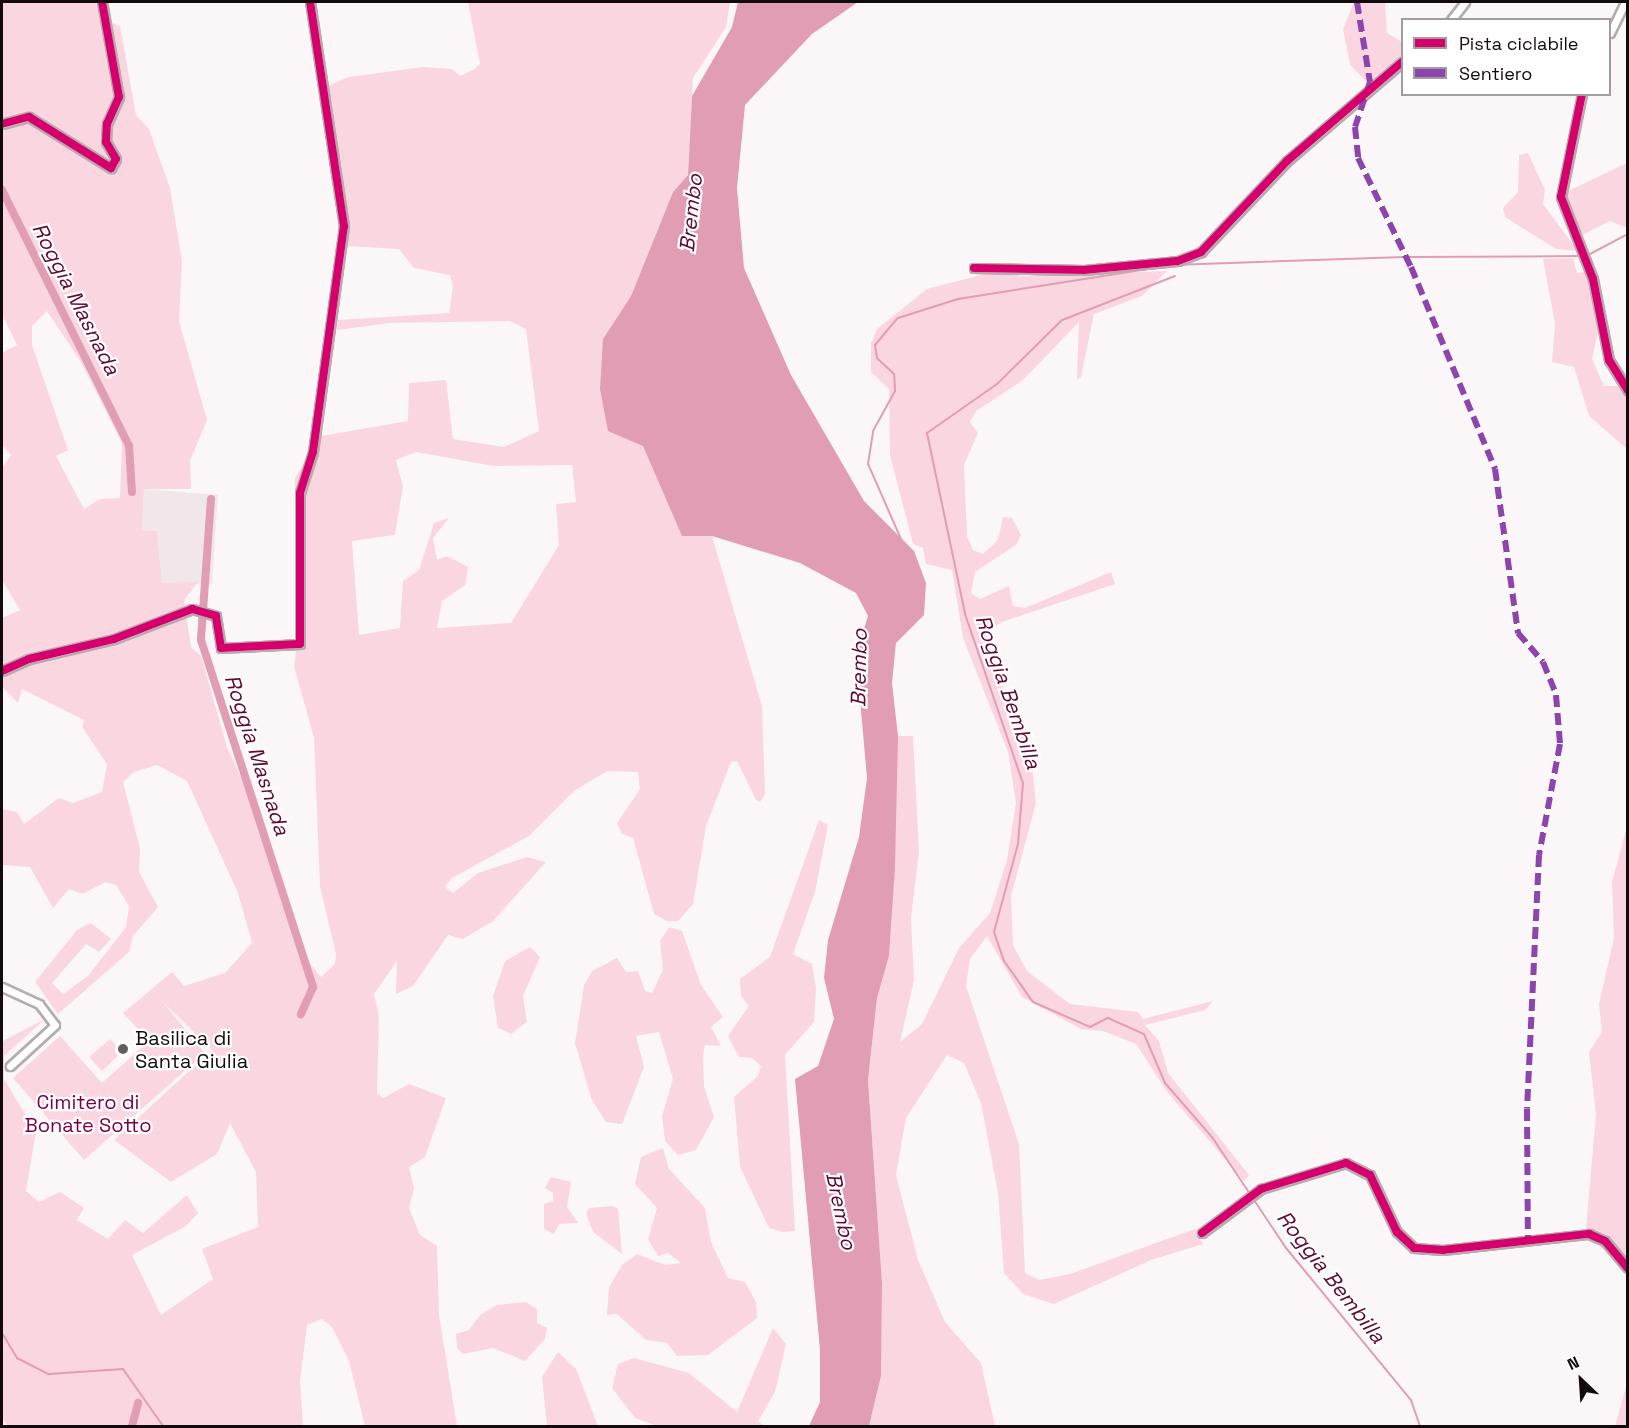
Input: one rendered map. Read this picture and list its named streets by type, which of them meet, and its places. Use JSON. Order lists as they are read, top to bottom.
{
  "water": ["Brembo", "Roggia Masnada", "Roggia Bembilla"],
  "parks": ["Cimitero di Bonate Sotto"],
  "places": ["Basilica di Santa Giulia"],
  "legend": ["Pista ciclabile", "Sentiero"],
  "north": "top left"
}
